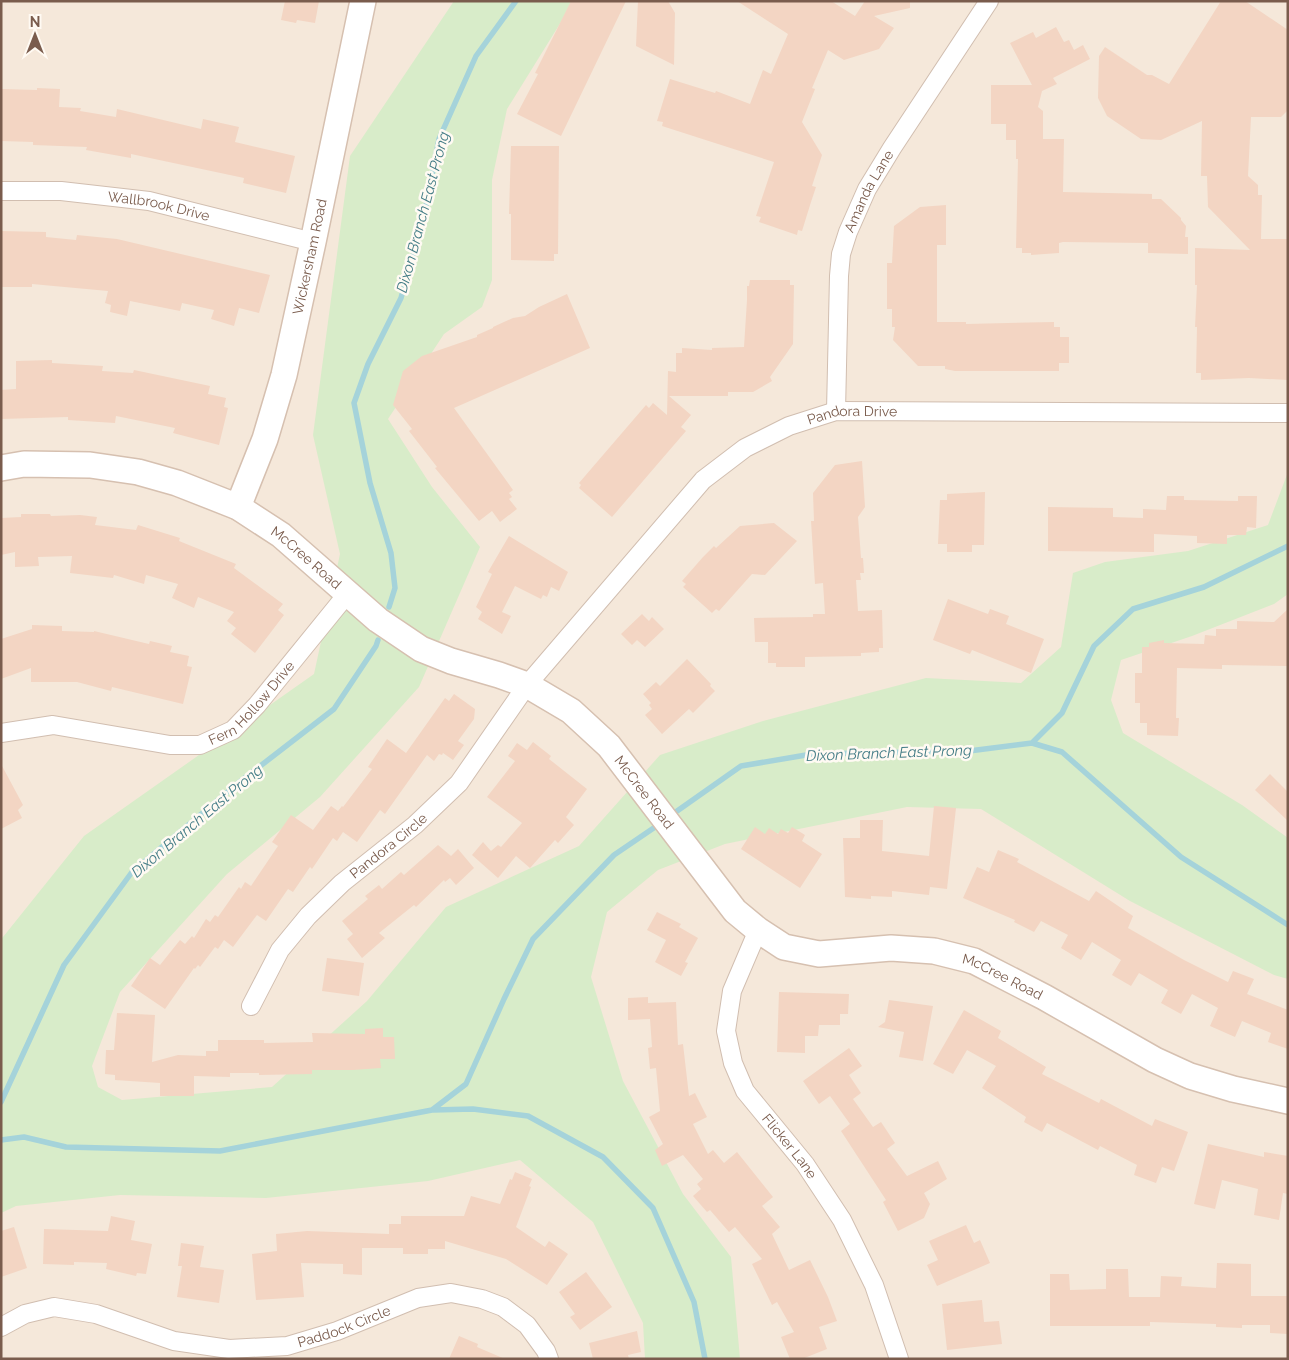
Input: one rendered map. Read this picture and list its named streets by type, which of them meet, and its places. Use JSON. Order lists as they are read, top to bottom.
{
  "streets": {
    "street": [
      "Amanda Lane",
      "Wallbrook Drive",
      "Wickersham Road",
      "Pandora Drive",
      "McCree Road",
      "Fern Hollow Drive",
      "Pandora Circle",
      "Flicker Lane",
      "Paddock Circle"
    ]
  },
  "crossings": [
    ["Amanda Lane", "Pandora Drive"],
    ["Wallbrook Drive", "Wickersham Road"],
    ["Wickersham Road", "McCree Road"],
    ["Pandora Drive", "McCree Road"],
    ["Pandora Drive", "Pandora Circle"],
    ["McCree Road", "Fern Hollow Drive"],
    ["McCree Road", "Pandora Circle"],
    ["McCree Road", "Flicker Lane"]
  ],
  "water": ["Dixon Branch East Prong"],
  "north": "top"
}
